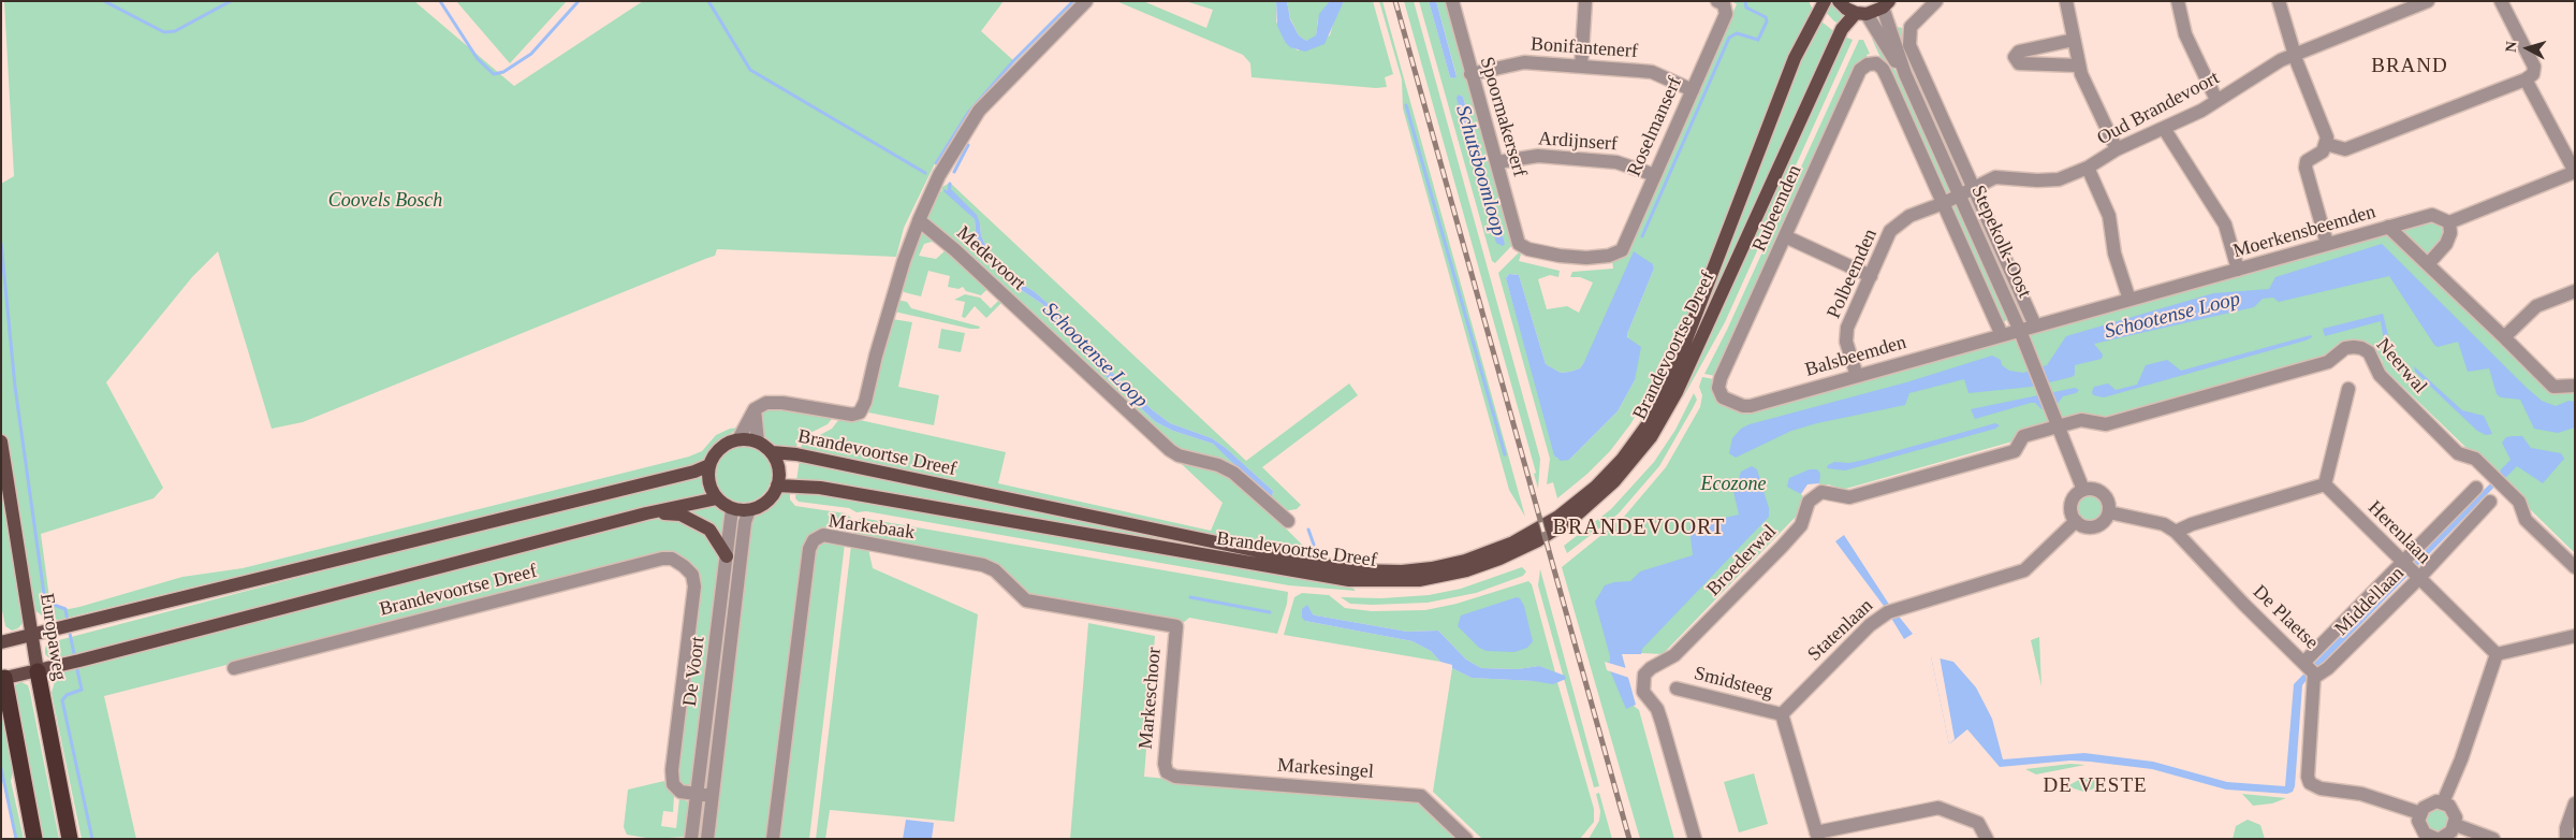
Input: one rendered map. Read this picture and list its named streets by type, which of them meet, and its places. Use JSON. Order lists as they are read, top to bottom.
{
  "streets": {
    "highway": ["Europaweg"],
    "main road": ["Brandevoortse Dreef"],
    "street": [
      "Bonifantenerf",
      "Oud Brandevoort",
      "Spoormakerserf",
      "Roselmanserf",
      "Ardijnserf",
      "Rubeemden",
      "Moerkensbeemden",
      "Stepekolk-Oost",
      "Medevoort",
      "Polbeemden",
      "Balsbeemden",
      "Neerwal",
      "Markebaak",
      "Herenlaan",
      "Broederwal",
      "Middellaan",
      "De Plaetse",
      "Statenlaan",
      "De Voort",
      "Smidsteeg",
      "Markeschoor",
      "Markesingel"
    ]
  },
  "crossings": [
    ["Bonifantenerf", "Spoormakerserf"],
    ["Bonifantenerf", "Roselmanserf"],
    ["Oud Brandevoort", "Stepekolk-Oost"],
    ["Oud Brandevoort", "Polbeemden"],
    ["Spoormakerserf", "Roselmanserf"],
    ["Spoormakerserf", "Ardijnserf"],
    ["Roselmanserf", "Ardijnserf"],
    ["Rubeemden", "Stepekolk-Oost"],
    ["Rubeemden", "Balsbeemden"],
    ["Moerkensbeemden", "Stepekolk-Oost"],
    ["Moerkensbeemden", "Balsbeemden"],
    ["Stepekolk-Oost", "Polbeemden"],
    ["Stepekolk-Oost", "Brandevoortse Dreef"],
    ["Stepekolk-Oost", "Balsbeemden"],
    ["Stepekolk-Oost", "Neerwal"],
    ["Stepekolk-Oost", "Broederwal"],
    ["Stepekolk-Oost", "Statenlaan"],
    ["Polbeemden", "Balsbeemden"],
    ["Brandevoortse Dreef", "Europaweg"],
    ["Brandevoortse Dreef", "De Voort"],
    ["Neerwal", "Broederwal"],
    ["Neerwal", "Middellaan"],
    ["Markebaak", "Markeschoor"],
    ["Herenlaan", "Middellaan"],
    ["Middellaan", "De Plaetse"],
    ["Statenlaan", "Smidsteeg"],
    ["Markeschoor", "Markesingel"]
  ],
  "districts": ["BRAND", "BRANDEVOORT", "DE VESTE"],
  "water": ["Schutsboomloop", "Schootense Loop"],
  "parks": ["Coovels Bosch", "Ecozone"],
  "north": "left"
}
